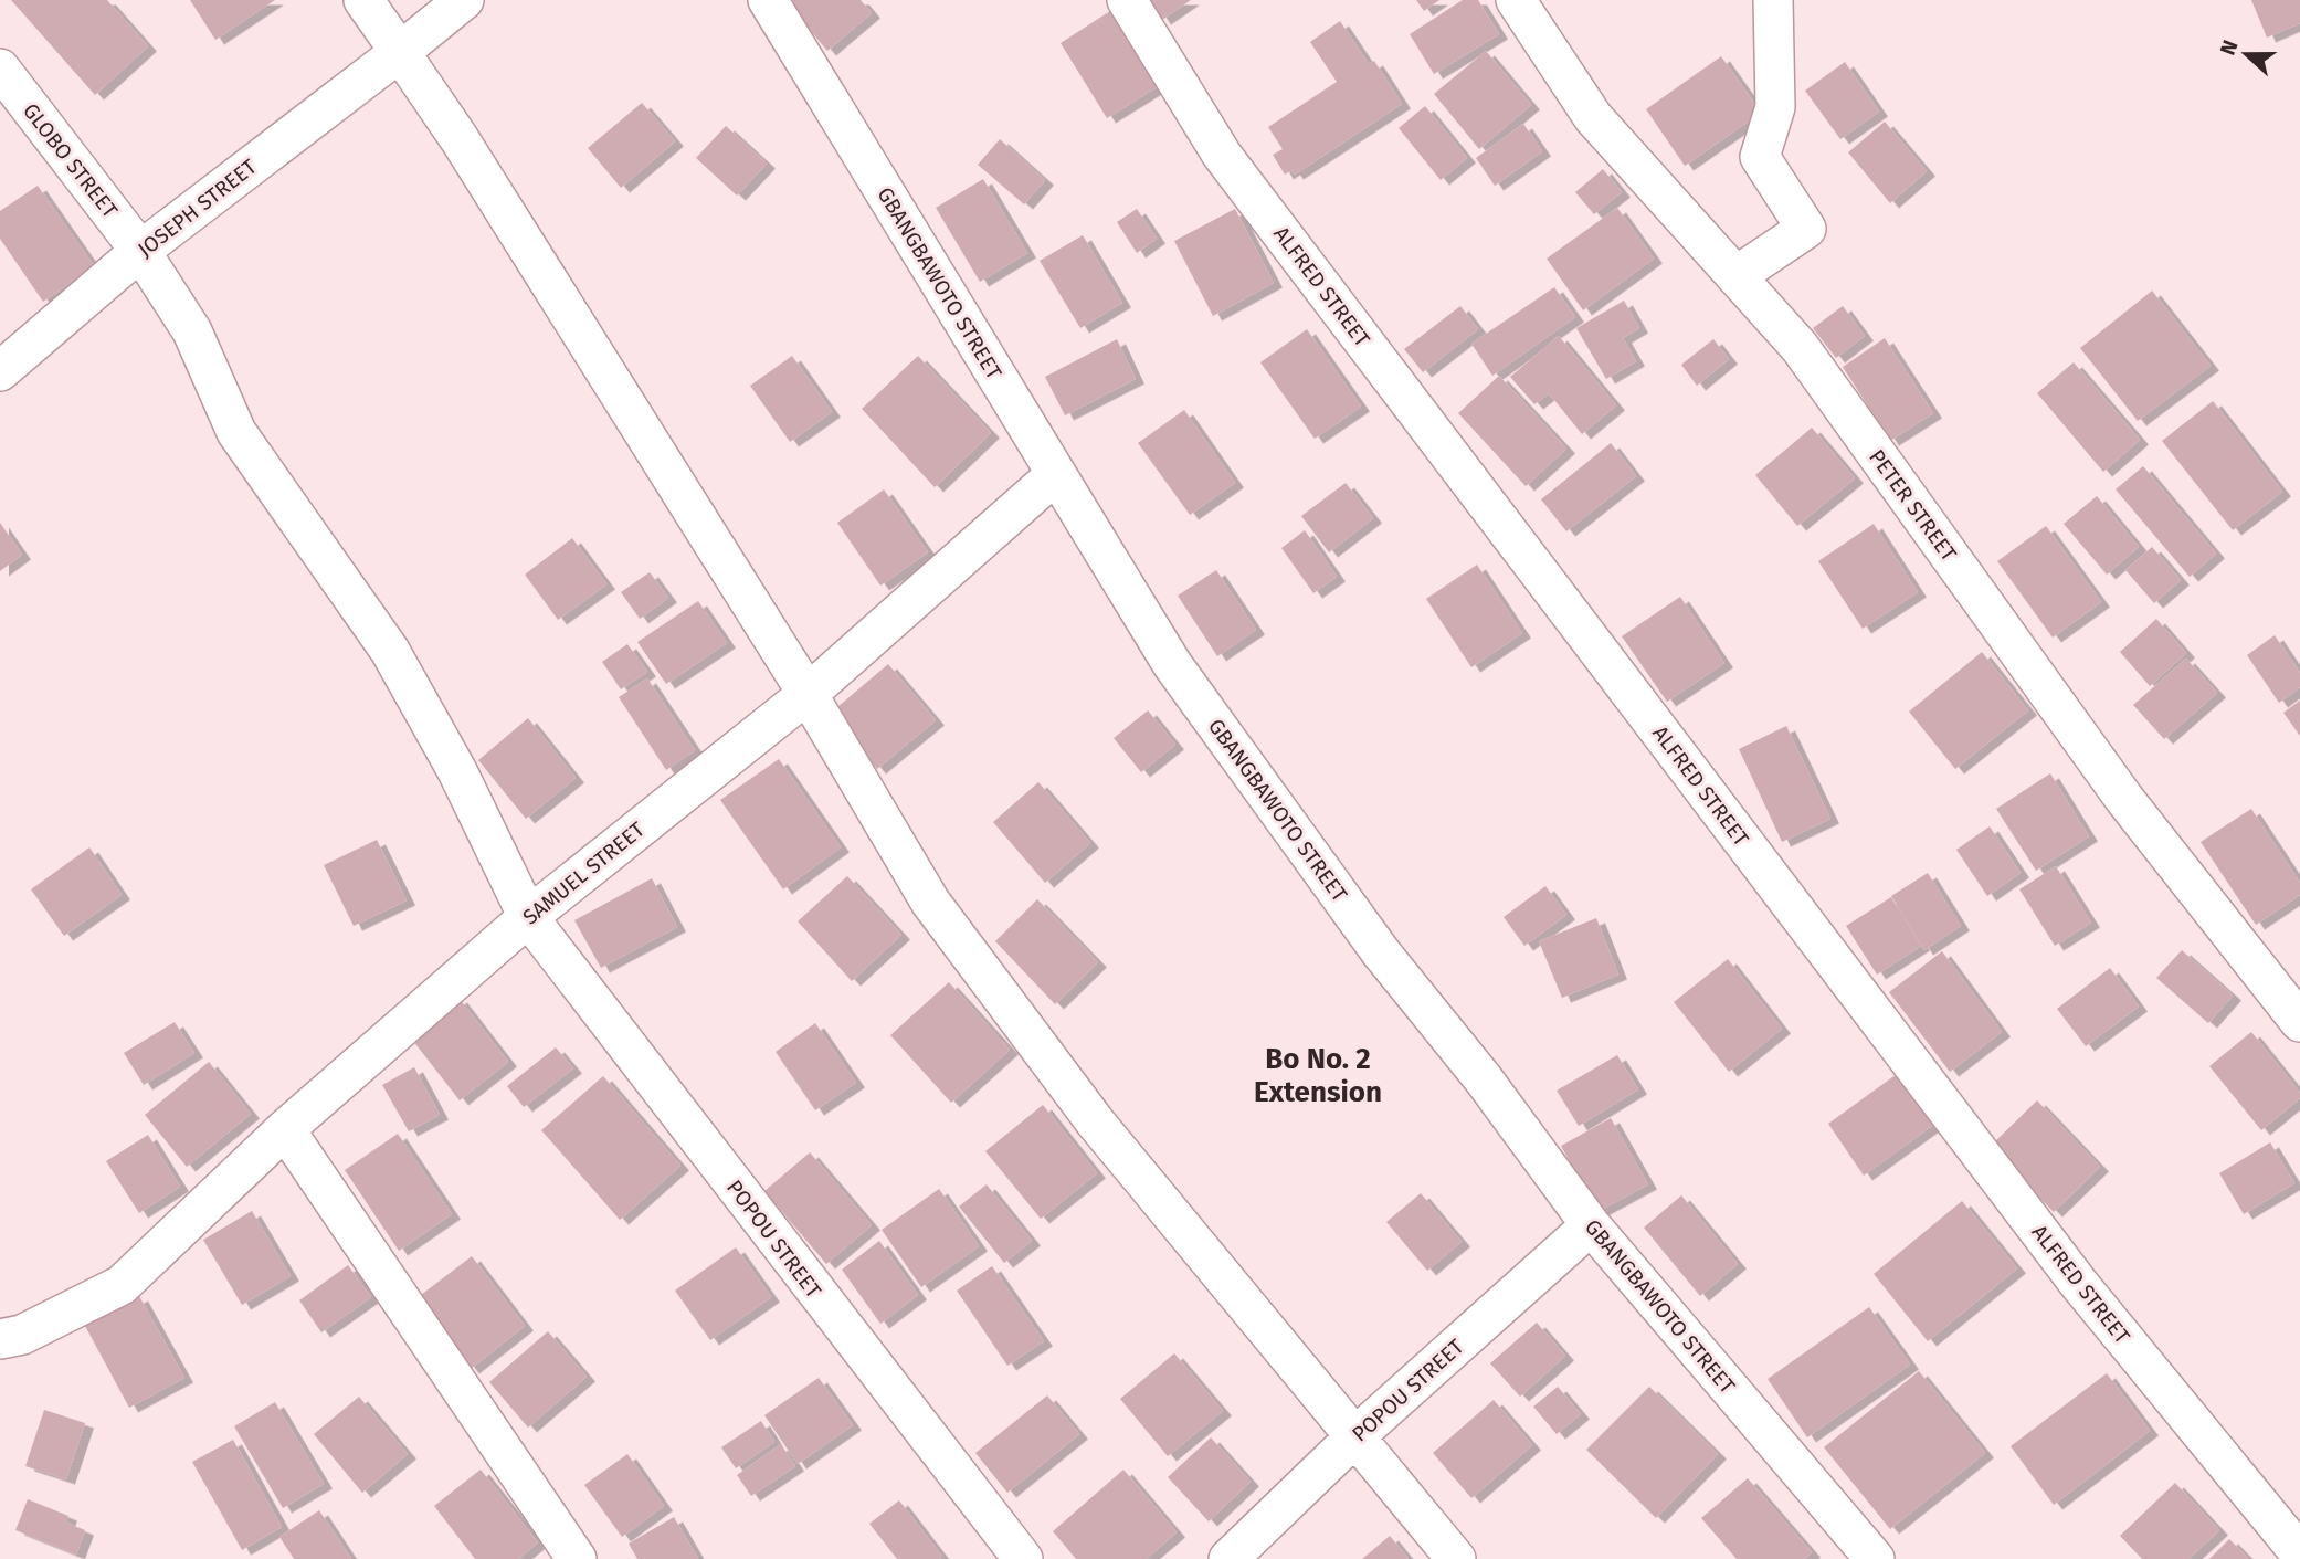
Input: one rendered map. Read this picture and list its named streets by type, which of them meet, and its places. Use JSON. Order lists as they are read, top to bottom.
{
  "streets": {
    "street": [
      "GLOBO STREET",
      "JOSEPH STREET",
      "GBANGBAWOTO STREET",
      "ALFRED STREET",
      "PETER STREET",
      "SAMUEL STREET",
      "POPOU STREET"
    ]
  },
  "crossings": [
    ["GLOBO STREET", "JOSEPH STREET"],
    ["GLOBO STREET", "SAMUEL STREET"],
    ["GLOBO STREET", "POPOU STREET"],
    ["GBANGBAWOTO STREET", "SAMUEL STREET"],
    ["GBANGBAWOTO STREET", "POPOU STREET"],
    ["SAMUEL STREET", "POPOU STREET"]
  ],
  "districts": ["Bo No. 2 Extension"],
  "north": "left"
}
